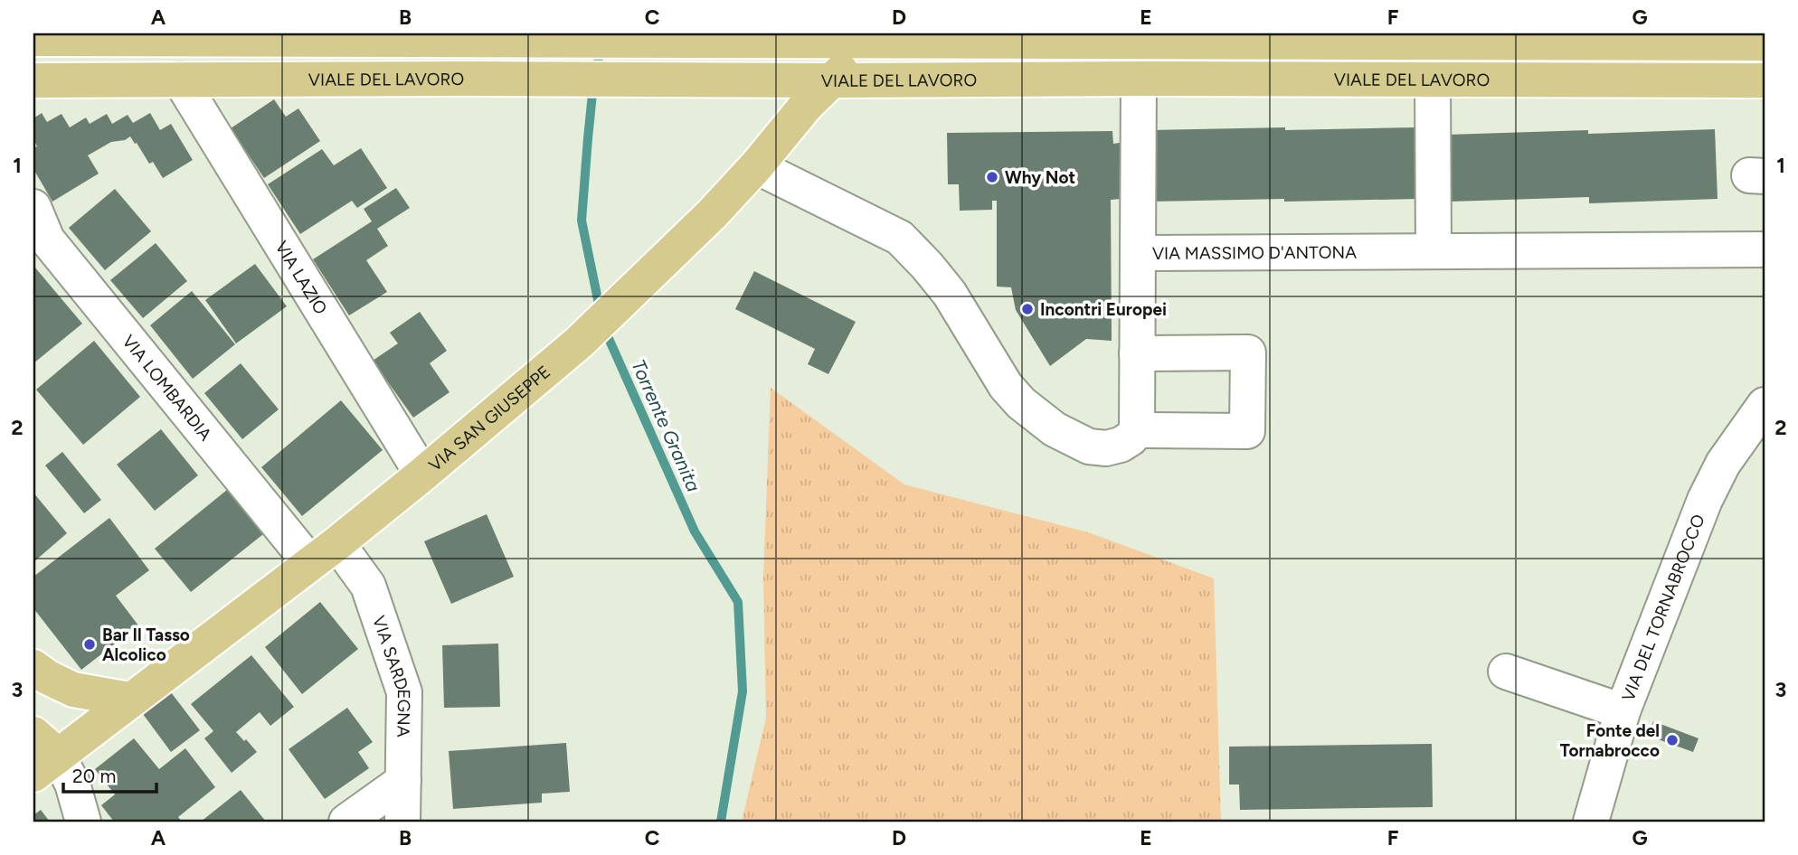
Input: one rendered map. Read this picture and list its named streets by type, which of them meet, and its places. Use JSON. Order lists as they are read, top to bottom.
{
  "streets": {
    "main road": ["VIALE DEL LAVORO", "VIA SAN GIUSEPPE"],
    "street": [
      "VIA MASSIMO D'ANTONA",
      "VIA LAZIO",
      "VIA LOMBARDIA",
      "VIA DEL TORNABROCCO",
      "VIA SARDEGNA"
    ]
  },
  "crossings": [
    ["VIALE DEL LAVORO", "VIA MASSIMO D'ANTONA"],
    ["VIALE DEL LAVORO", "VIA LAZIO"],
    ["VIALE DEL LAVORO", "VIA SAN GIUSEPPE"],
    ["VIA LAZIO", "VIA SAN GIUSEPPE"],
    ["VIA LOMBARDIA", "VIA SAN GIUSEPPE"],
    ["VIA SAN GIUSEPPE", "VIA SARDEGNA"]
  ],
  "water": ["Torrente Granita"],
  "places": [
    "Why Not",
    "Incontri Europei",
    "Bar Il Tasso Alcolico",
    "Fonte del Tornabrocco"
  ],
  "scale_bar": "20 m",
  "grid": {
    "columns": [
      "A",
      "B",
      "C",
      "D",
      "E",
      "F",
      "G"
    ],
    "rows": ["1", "2", "3"]
  }
}
